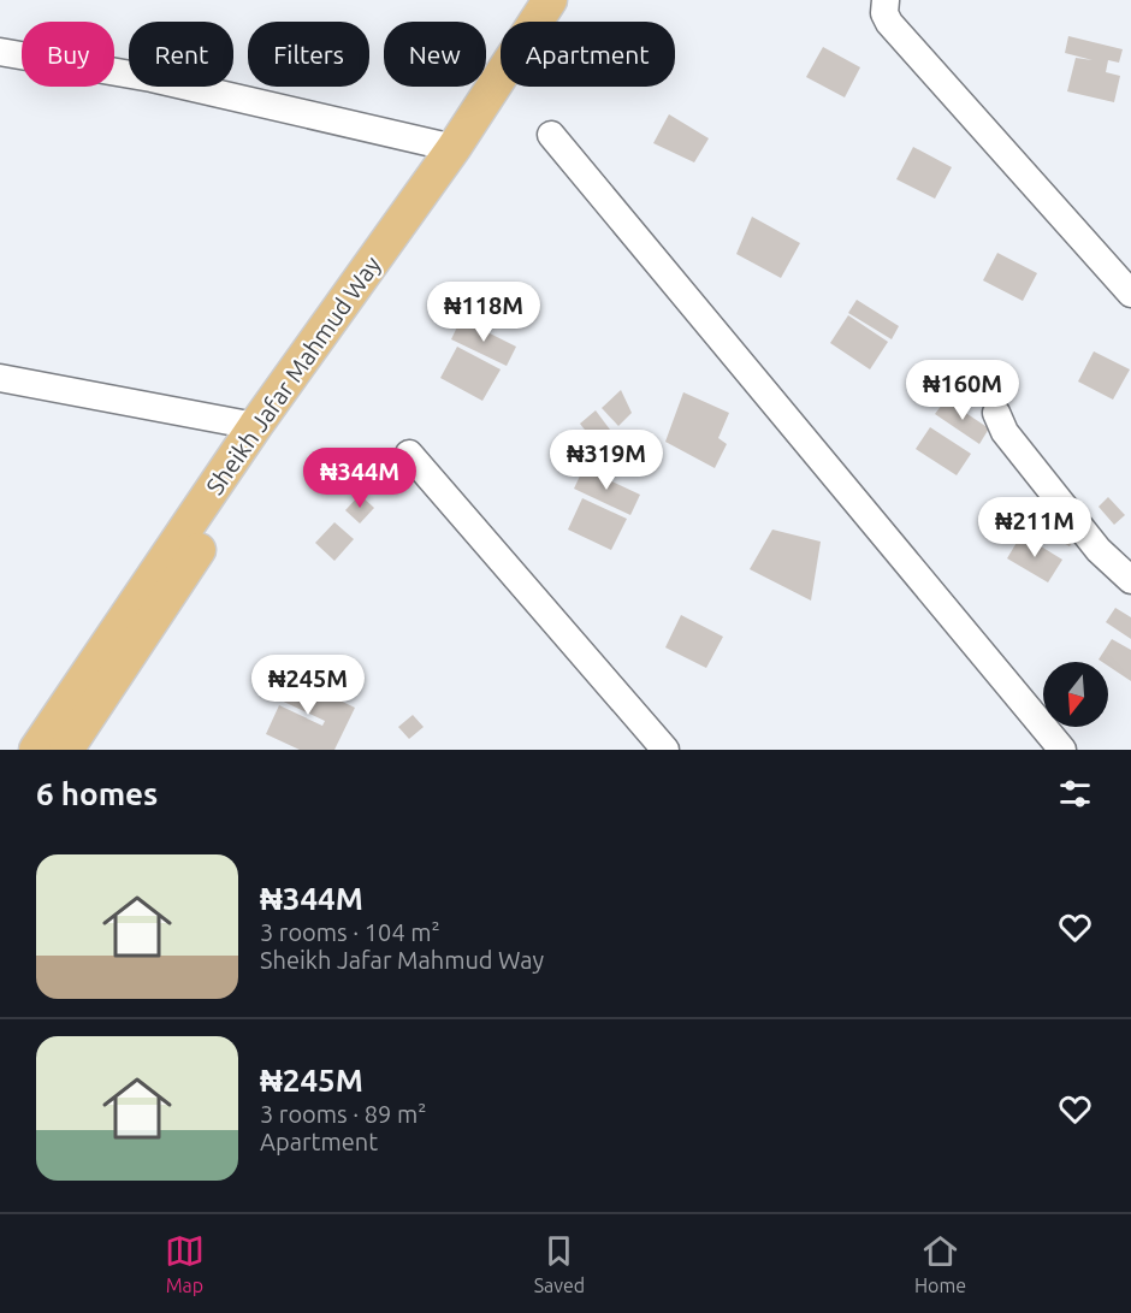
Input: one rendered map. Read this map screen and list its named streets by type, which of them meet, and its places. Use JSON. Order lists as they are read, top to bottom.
{
  "streets": {
    "main road": ["Sheikh Jafar Mahmud Way"]
  },
  "north": "bottom",
  "page": {
    "chip": [
      "Buy",
      "Rent",
      "Filters",
      "New",
      "Apartment"
    ],
    "price": [
      "₦118M",
      "₦160M",
      "₦319M",
      "₦344M",
      "₦211M",
      "₦245M"
    ],
    "heading": "6 homes",
    "list": [
      {
        "name": "₦344M",
        "note": "3 rooms · 104 m² · Sheikh Jafar Mahmud Way"
      },
      {
        "name": "₦245M",
        "note": "3 rooms · 89 m² · Apartment"
      }
    ],
    "tabs": ["Map", "Saved", "Home"]
  }
}
